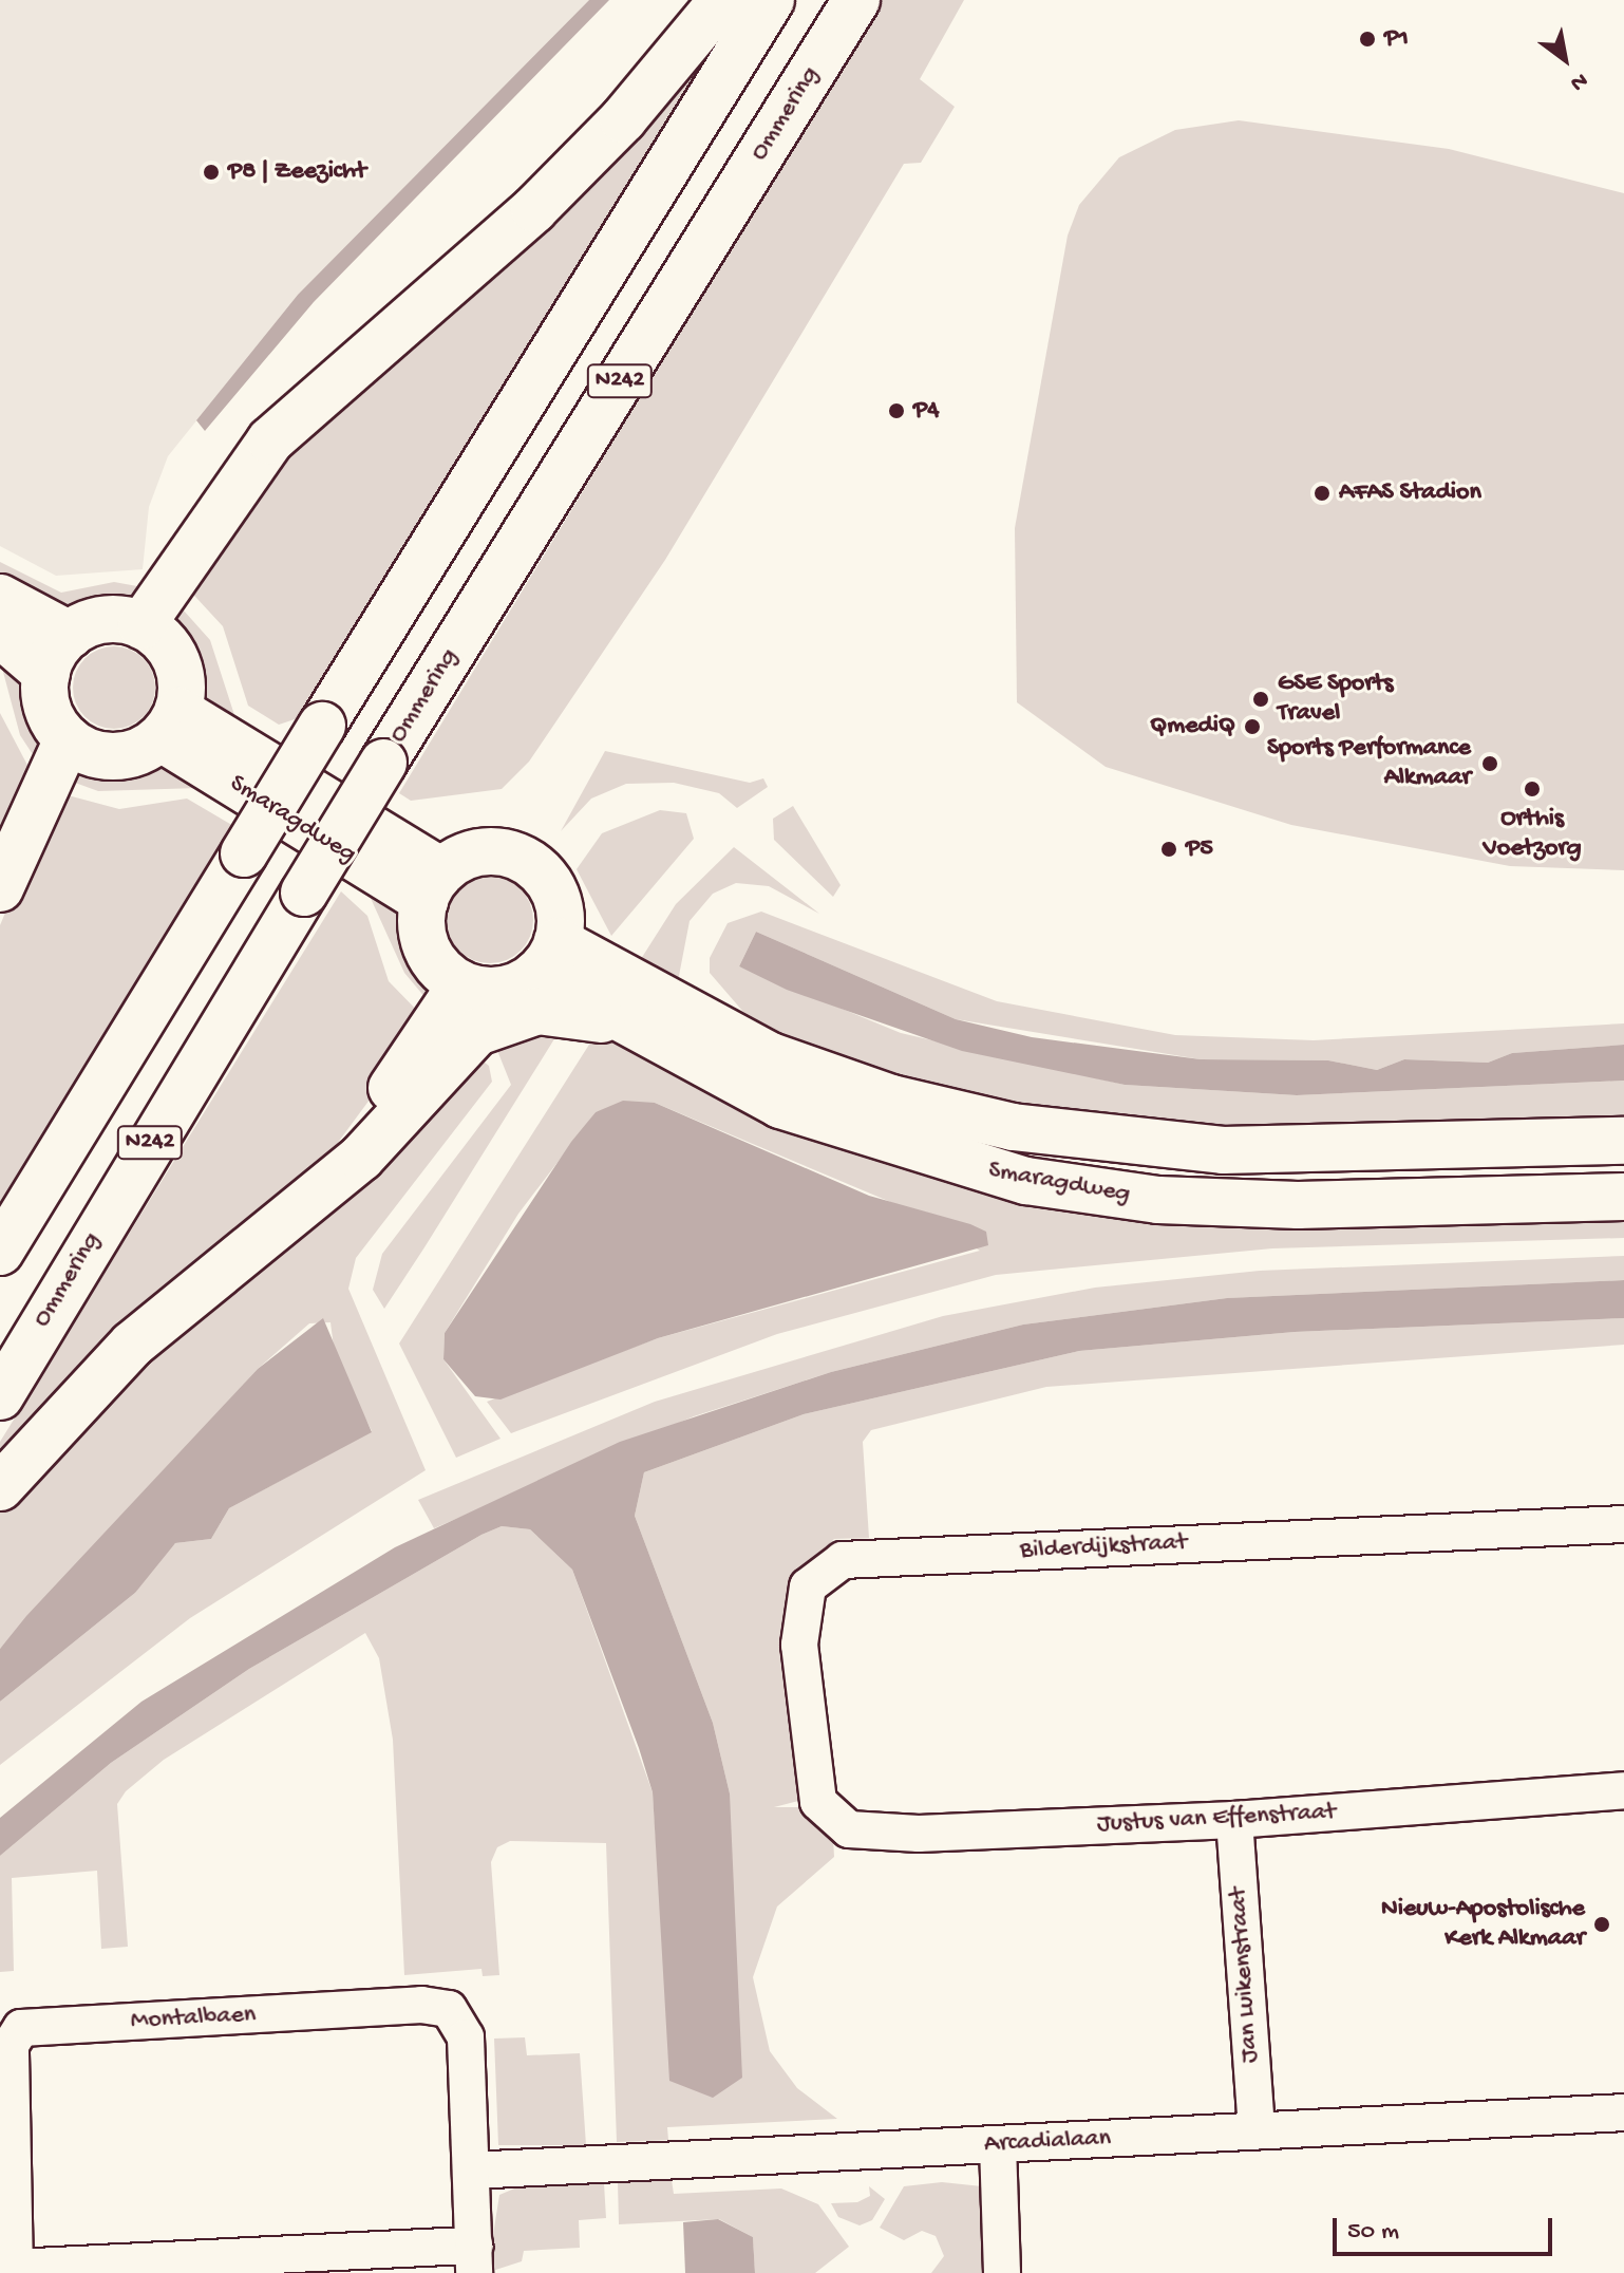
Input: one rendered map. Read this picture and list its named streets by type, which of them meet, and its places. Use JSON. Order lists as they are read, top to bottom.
{
  "streets": {
    "main road": ["Ommering", "N242", "Smaragdweg"],
    "street": [
      "Bilderdijkstraat",
      "Justus van Effenstraat",
      "Jan Luikenstraat",
      "Montalbaen",
      "Arcadialaan"
    ]
  },
  "crossings": [
    ["Bilderdijkstraat", "Justus van Effenstraat"],
    ["Justus van Effenstraat", "Jan Luikenstraat"],
    ["Jan Luikenstraat", "Arcadialaan"],
    ["Montalbaen", "Arcadialaan"]
  ],
  "places": [
    "P1",
    "P8 | Zeezicht",
    "P4",
    "AFAS Stadion",
    "GSE Sports Travel",
    "QmediQ",
    "Sports Performance Alkmaar",
    "Orthis Voetzorg",
    "P5",
    "Nieuw-Apostolische Kerk Alkmaar"
  ],
  "scale_bar": "50 m",
  "north": "bottom right"
}
